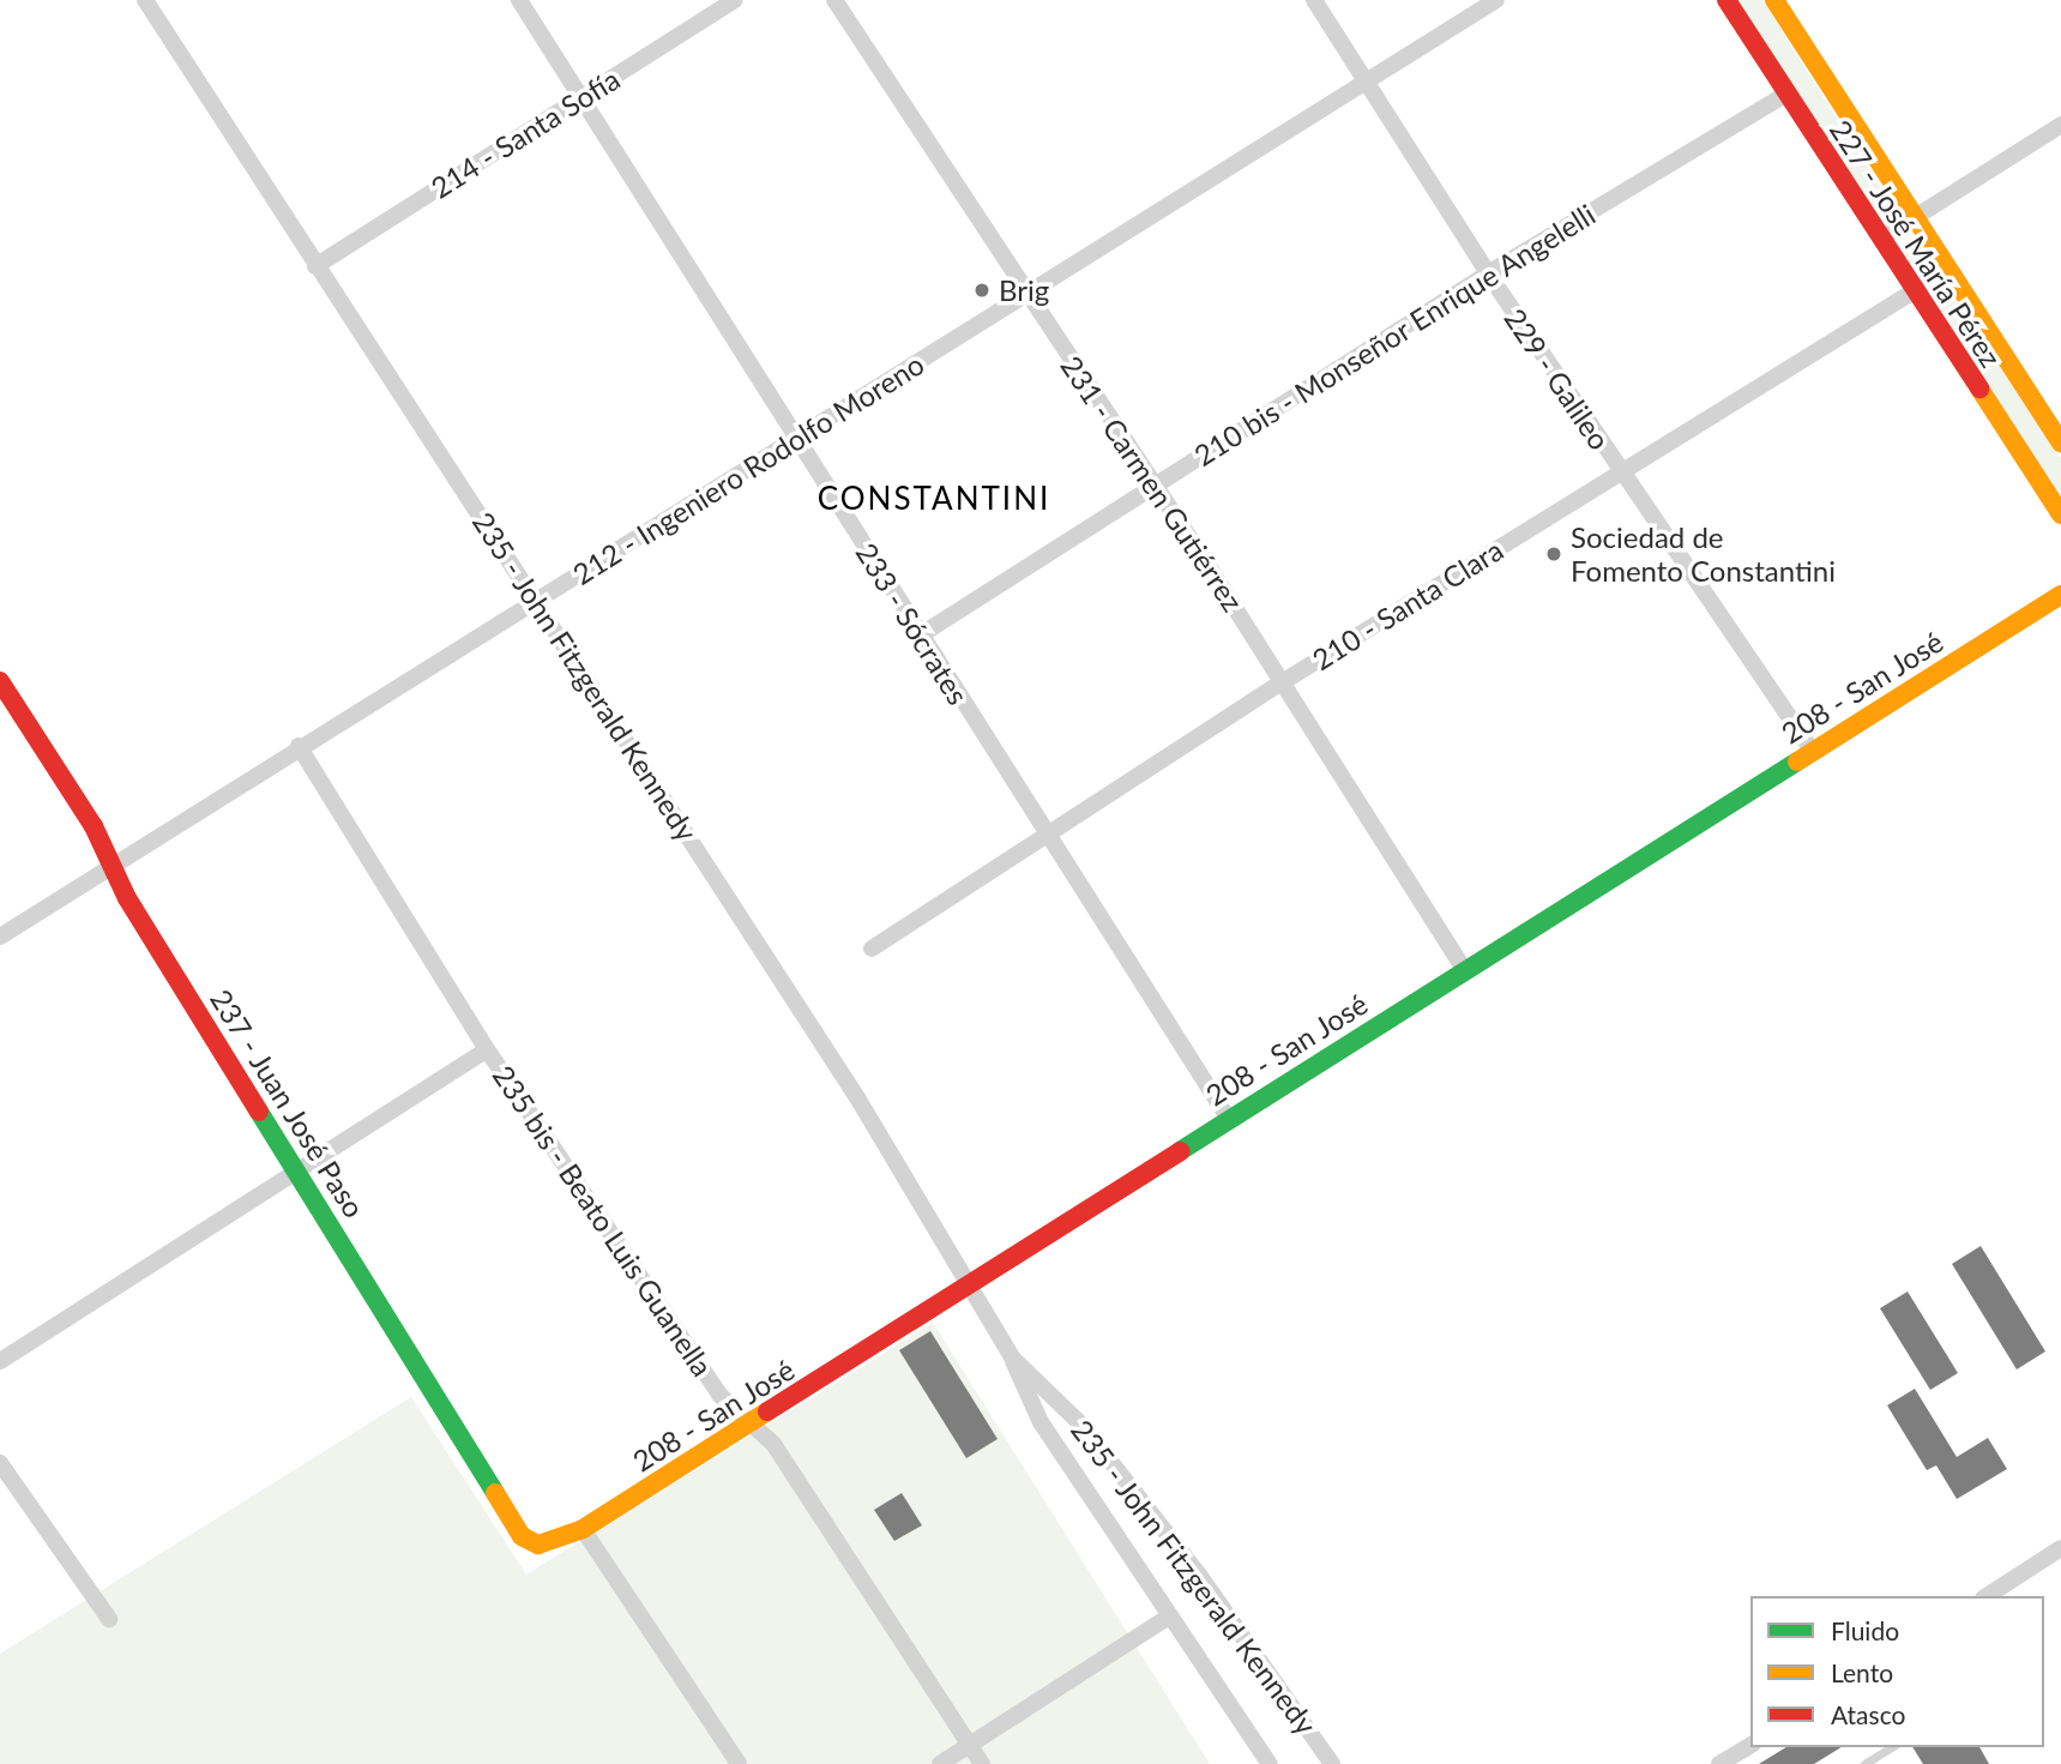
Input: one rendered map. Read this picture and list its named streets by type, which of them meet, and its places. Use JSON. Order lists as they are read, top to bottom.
{
  "streets": {
    "street": [
      "214 - Santa Sofía",
      "227 - José María Pérez",
      "210 bis - Monseñor Enrique Angelelli",
      "229 - Galileo",
      "212 - Ingeniero Rodolfo Moreno",
      "231 - Carmen Gutiérrez",
      "210 - Santa Clara",
      "233 - Sócrates",
      "235 - John Fitzgerald Kennedy",
      "208 - San José",
      "237 - Juan José Paso",
      "235 bis - Beato Luis Guanella"
    ]
  },
  "crossings": [
    ["214 - Santa Sofía", "233 - Sócrates"],
    ["214 - Santa Sofía", "235 - John Fitzgerald Kennedy"],
    ["227 - José María Pérez", "210 bis - Monseñor Enrique Angelelli"],
    ["227 - José María Pérez", "210 - Santa Clara"],
    ["210 bis - Monseñor Enrique Angelelli", "229 - Galileo"],
    ["210 bis - Monseñor Enrique Angelelli", "231 - Carmen Gutiérrez"],
    ["210 bis - Monseñor Enrique Angelelli", "233 - Sócrates"],
    ["229 - Galileo", "212 - Ingeniero Rodolfo Moreno"],
    ["229 - Galileo", "210 - Santa Clara"],
    ["229 - Galileo", "208 - San José"],
    ["212 - Ingeniero Rodolfo Moreno", "231 - Carmen Gutiérrez"],
    ["212 - Ingeniero Rodolfo Moreno", "233 - Sócrates"],
    ["212 - Ingeniero Rodolfo Moreno", "235 - John Fitzgerald Kennedy"],
    ["212 - Ingeniero Rodolfo Moreno", "237 - Juan José Paso"],
    ["212 - Ingeniero Rodolfo Moreno", "235 bis - Beato Luis Guanella"],
    ["231 - Carmen Gutiérrez", "210 - Santa Clara"],
    ["231 - Carmen Gutiérrez", "208 - San José"],
    ["210 - Santa Clara", "233 - Sócrates"],
    ["233 - Sócrates", "208 - San José"],
    ["235 - John Fitzgerald Kennedy", "208 - San José"],
    ["208 - San José", "237 - Juan José Paso"],
    ["208 - San José", "235 bis - Beato Luis Guanella"]
  ],
  "districts": ["CONSTANTINI"],
  "places": ["Brig", "Sociedad de Fomento Constantini"],
  "legend": ["Fluido", "Lento", "Atasco"]
}
